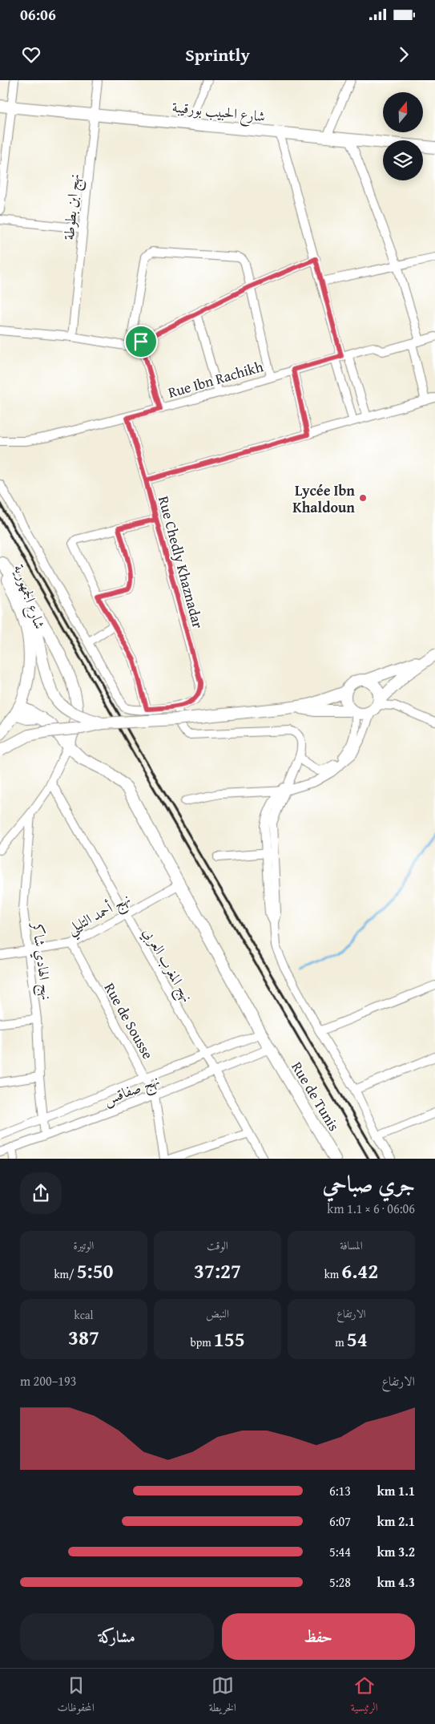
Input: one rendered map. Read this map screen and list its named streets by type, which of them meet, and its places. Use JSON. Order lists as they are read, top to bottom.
{
  "streets": {
    "main road": ["شارع الحبيب بورقيبة", "شارع الجمهورية", "Rue de Tunis"],
    "street": [
      "نهج ابن بطوطة",
      "Rue Ibn Rachikh",
      "Rue Chedly Khaznadar",
      "نهج أحمد التليلي",
      "نهج الهادي شاكر",
      "نهج المغرب العربي",
      "Rue de Sousse",
      "نهج صفاقس"
    ]
  },
  "crossings": [
    ["شارع الحبيب بورقيبة", "نهج ابن بطوطة"],
    ["Rue Ibn Rachikh", "Rue Chedly Khaznadar"],
    ["شارع الجمهورية", "Rue de Tunis"],
    ["نهج أحمد التليلي", "نهج الهادي شاكر"],
    ["نهج أحمد التليلي", "نهج المغرب العربي"],
    ["نهج أحمد التليلي", "Rue de Sousse"],
    ["نهج أحمد التليلي", "Rue de Tunis"],
    ["نهج الهادي شاكر", "نهج صفاقس"],
    ["نهج المغرب العربي", "نهج صفاقس"],
    ["Rue de Sousse", "نهج صفاقس"],
    ["نهج صفاقس", "Rue de Tunis"]
  ],
  "places": ["Lycée Ibn Khaldoun"],
  "north": "top",
  "page": {
    "status": "06:06",
    "header": "Sprintly",
    "heading": ["جري صباحي", "06:06 · 6 × 1.1 km"],
    "stats": [
      ["المسافة", "6.42 km"],
      ["الوقت", "37:27"],
      ["الوتيرة", "5:50 /km"],
      ["الارتفاع", "54 m"],
      ["النبض", "155 bpm"],
      ["kcal", "387"]
    ],
    "chart": ["الارتفاع", "193–200 m"],
    "list": [
      {
        "name": "1.1 km",
        "note": "6:13"
      },
      {
        "name": "2.1 km",
        "note": "6:07"
      },
      {
        "name": "3.2 km",
        "note": "5:44"
      },
      {
        "name": "4.3 km",
        "note": "5:28"
      }
    ],
    "buttons": ["حفظ", "مشاركة"],
    "tabs": ["الرئيسية", "الخريطة", "المحفوظات"]
  }
}
